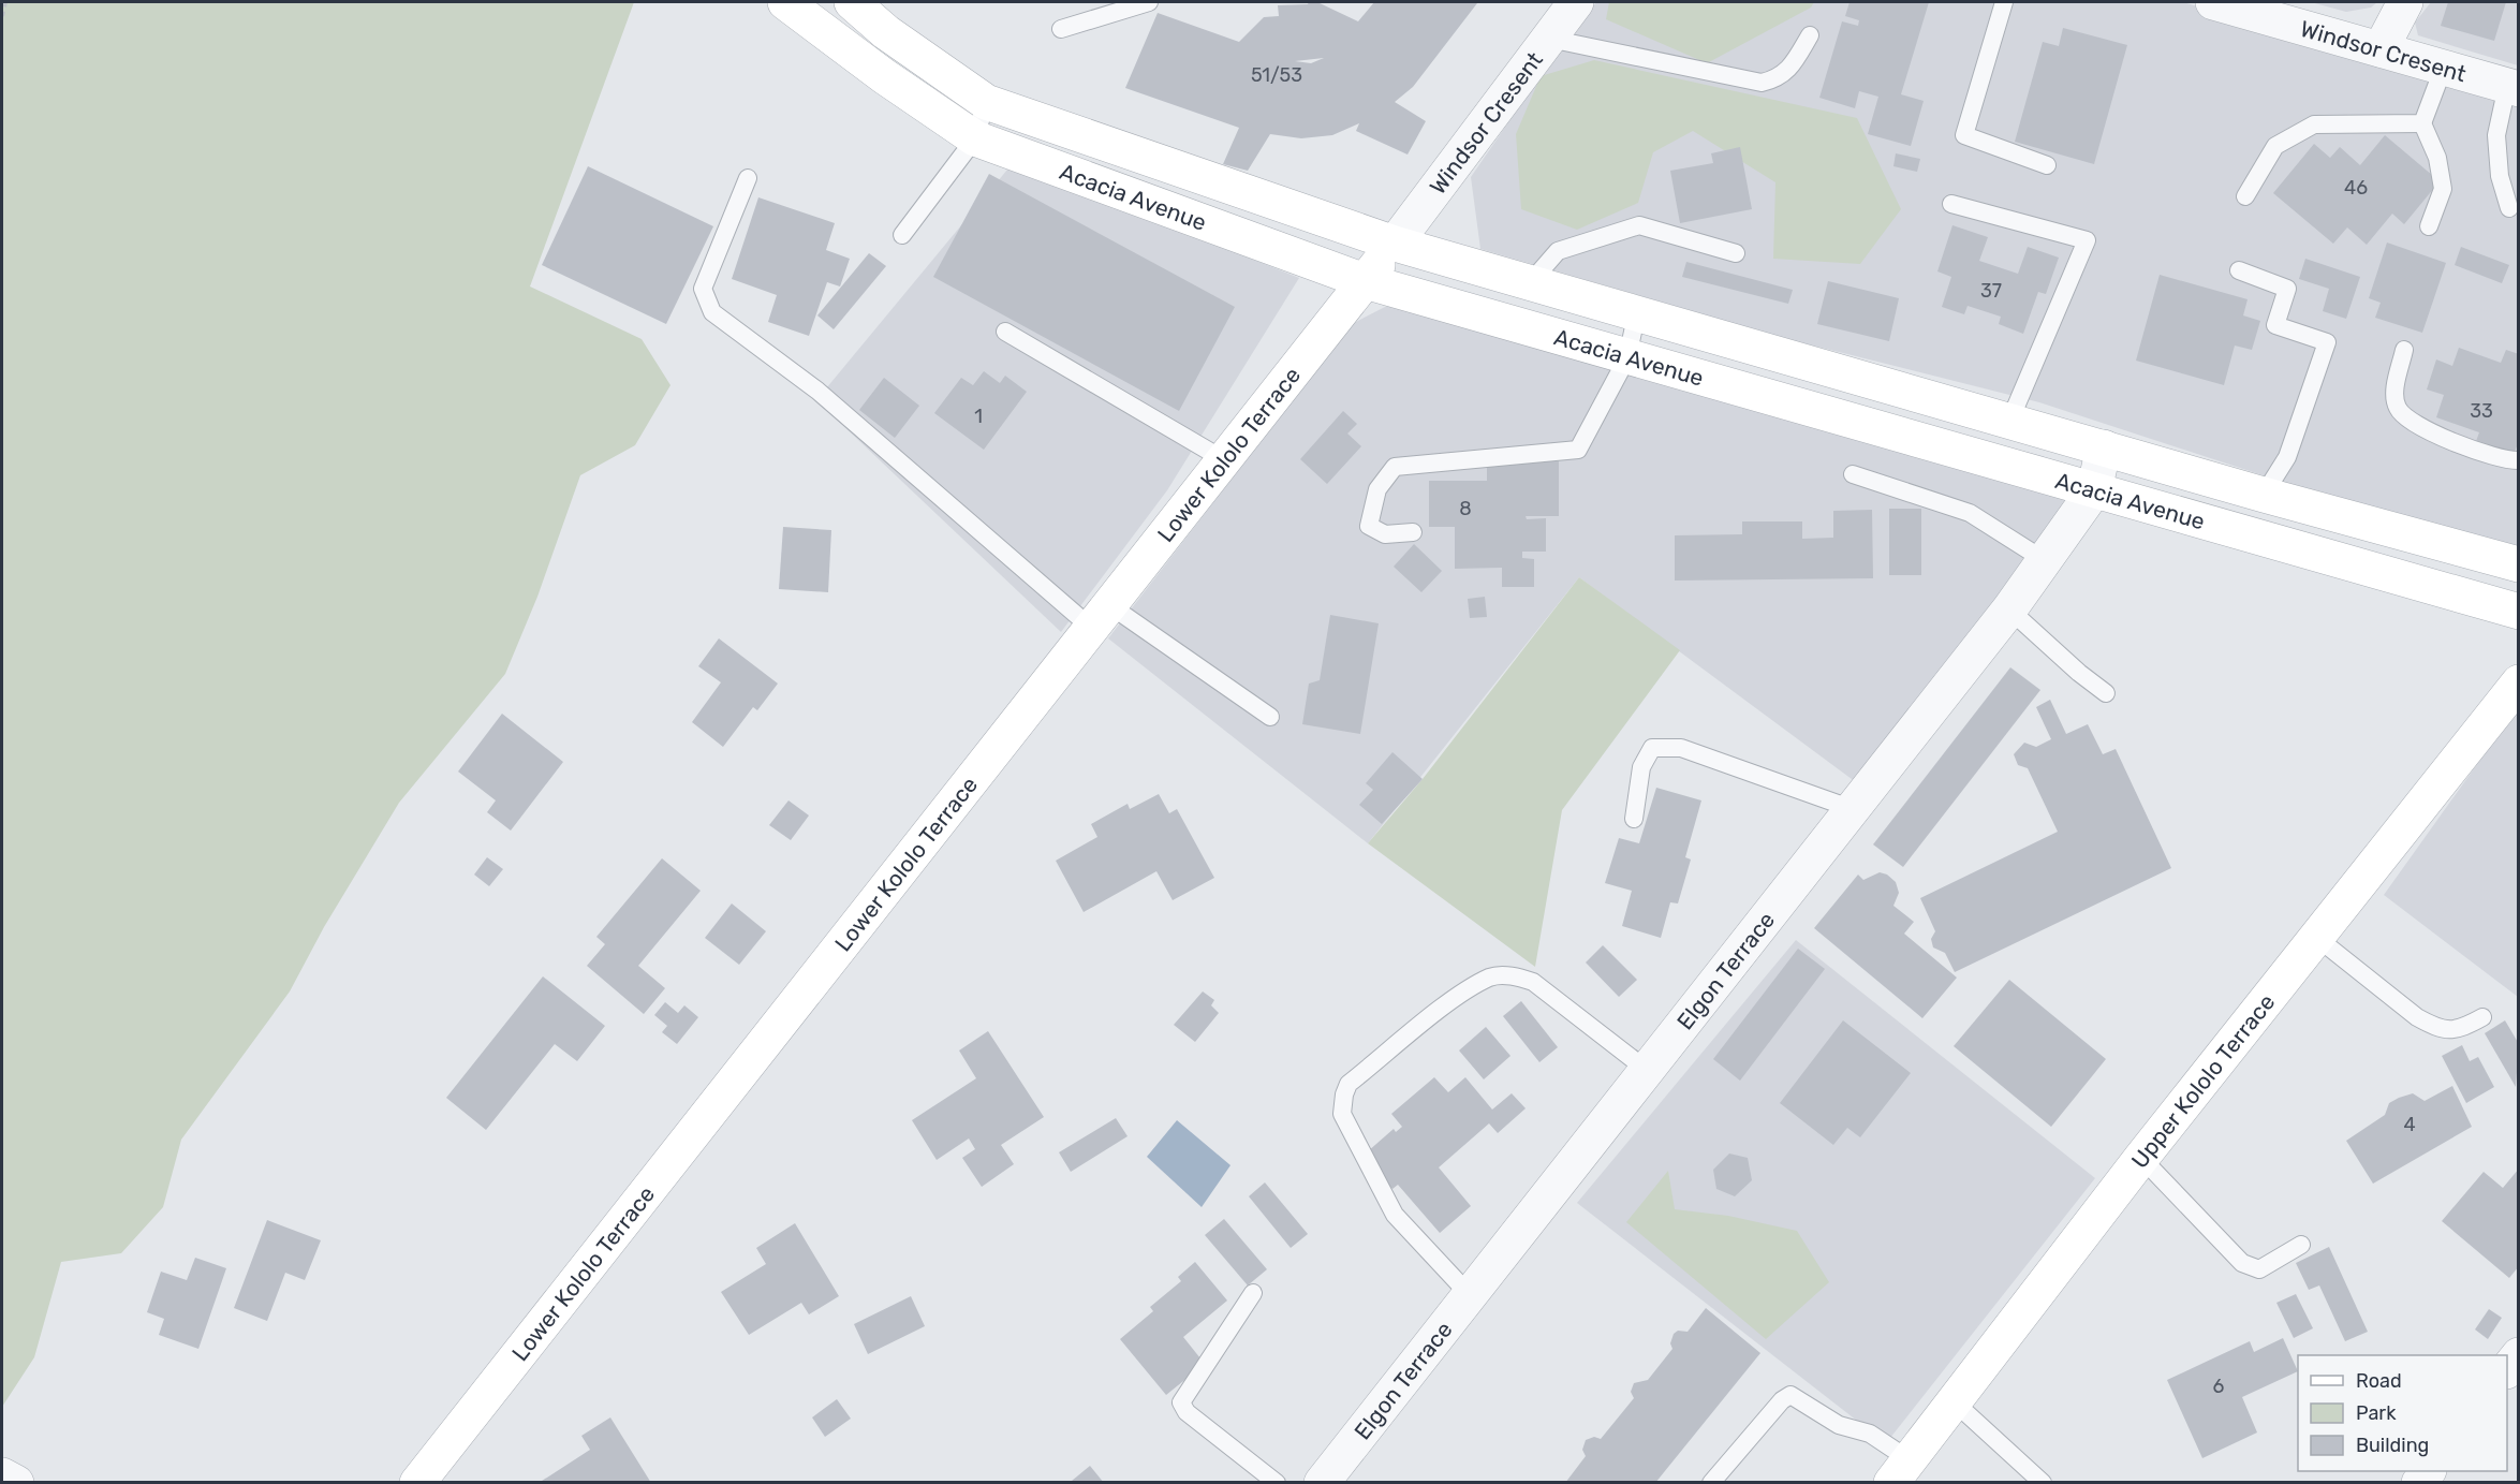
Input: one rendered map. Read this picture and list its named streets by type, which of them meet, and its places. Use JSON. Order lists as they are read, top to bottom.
{
  "streets": {
    "main road": ["Acacia Avenue", "Lower Kololo Terrace", "Upper Kololo Terrace"],
    "street": ["Windsor Cresent", "Elgon Terrace"]
  },
  "crossings": [
    ["Windsor Cresent", "Acacia Avenue"],
    ["Windsor Cresent", "Lower Kololo Terrace"],
    ["Acacia Avenue", "Lower Kololo Terrace"],
    ["Acacia Avenue", "Elgon Terrace"]
  ],
  "house_numbers": [
    "51/53",
    "46",
    "37",
    "33",
    "1",
    "8",
    "4",
    "6"
  ],
  "legend": ["Road", "Park", "Building"]
}
